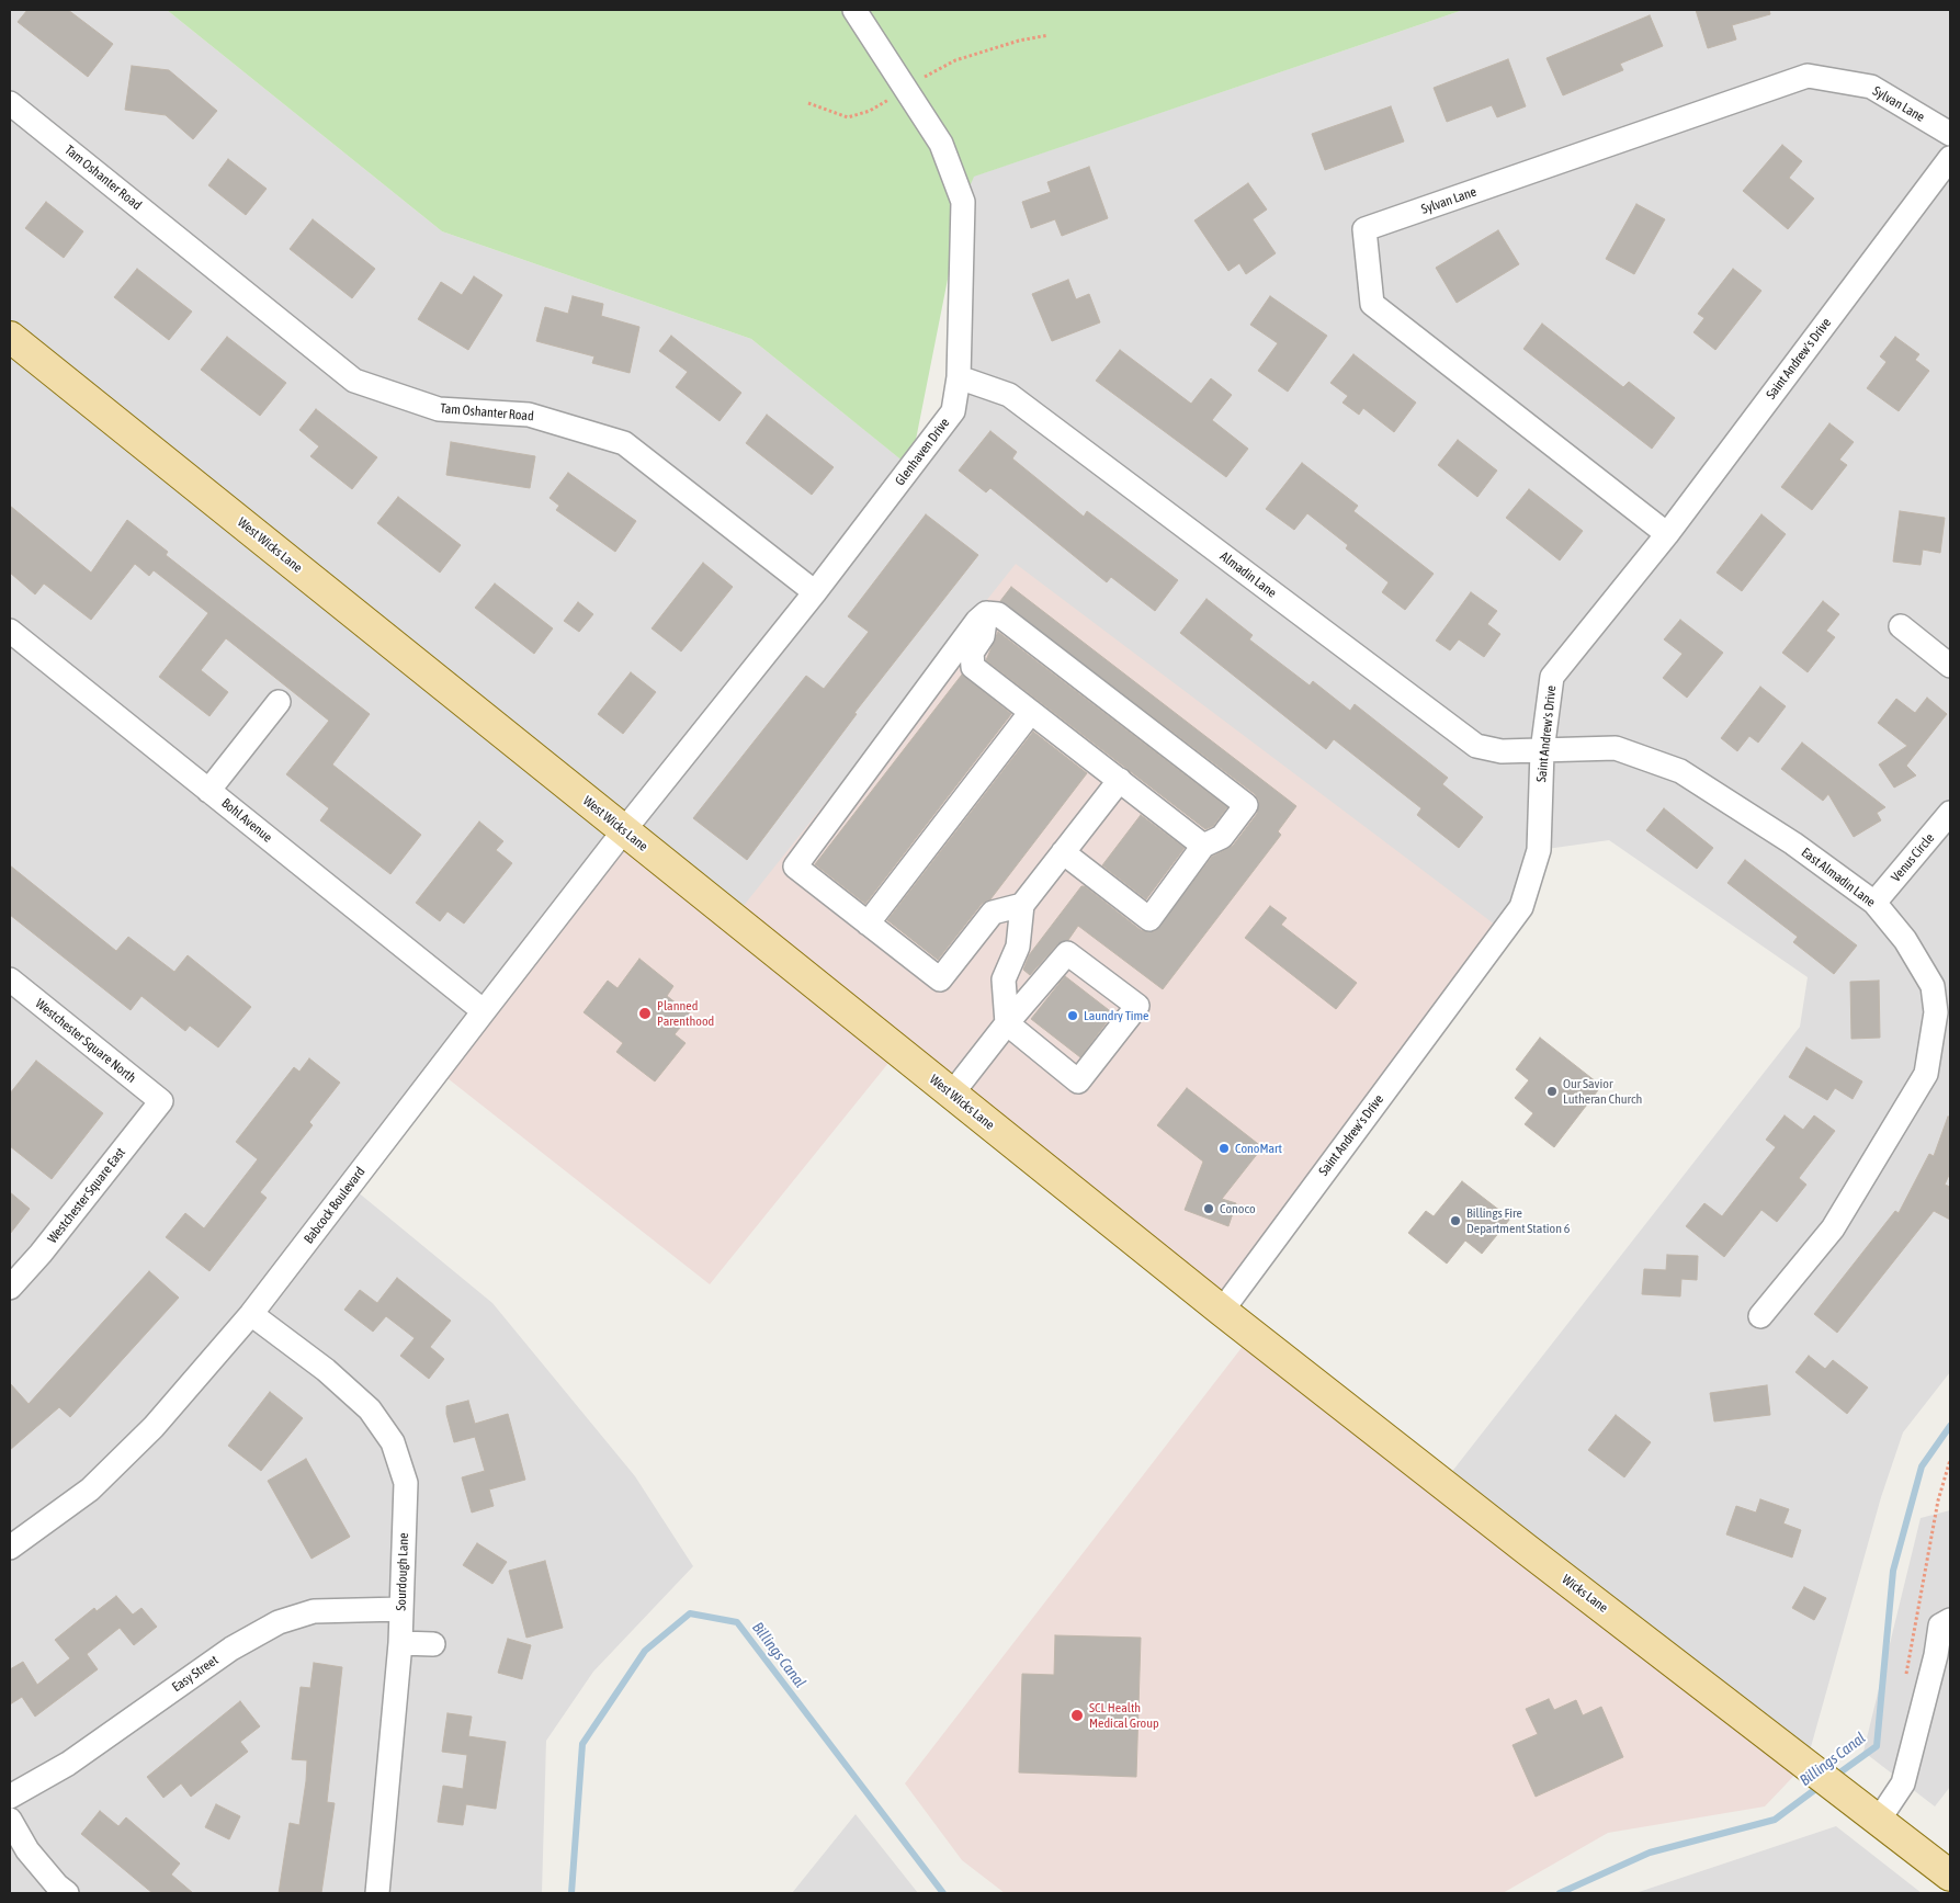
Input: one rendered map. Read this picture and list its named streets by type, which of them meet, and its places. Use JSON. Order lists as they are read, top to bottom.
{
  "streets": {
    "main road": ["West Wicks Lane", "Wicks Lane"],
    "street": [
      "Sylvan Lane",
      "Tam Oshanter Road",
      "Saint Andrew's Drive",
      "Glenhaven Drive",
      "Almadin Lane",
      "Bohl Avenue",
      "Venus Circle",
      "East Almadin Lane",
      "Westchester Square North",
      "Westchester Square East",
      "Babcock Boulevard",
      "Sourdough Lane",
      "Easy Street"
    ]
  },
  "crossings": [
    ["Sylvan Lane", "Saint Andrew's Drive"],
    ["Tam Oshanter Road", "Glenhaven Drive"],
    ["Saint Andrew's Drive", "West Wicks Lane"],
    ["Saint Andrew's Drive", "Almadin Lane"],
    ["Saint Andrew's Drive", "East Almadin Lane"],
    ["Saint Andrew's Drive", "Wicks Lane"],
    ["Glenhaven Drive", "West Wicks Lane"],
    ["Glenhaven Drive", "Almadin Lane"],
    ["Glenhaven Drive", "Babcock Boulevard"],
    ["West Wicks Lane", "Babcock Boulevard"],
    ["West Wicks Lane", "Wicks Lane"],
    ["Almadin Lane", "East Almadin Lane"],
    ["Bohl Avenue", "Babcock Boulevard"],
    ["Venus Circle", "East Almadin Lane"],
    ["Westchester Square North", "Westchester Square East"],
    ["Babcock Boulevard", "Sourdough Lane"],
    ["Sourdough Lane", "Easy Street"]
  ],
  "water": ["Billings Canal"],
  "places": [
    "Planned Parenthood",
    "Laundry Time",
    "Our Savior Lutheran Church",
    "ConoMart",
    "Conoco",
    "Billings Fire Department Station 6",
    "SCL Health Medical Group"
  ]
}
